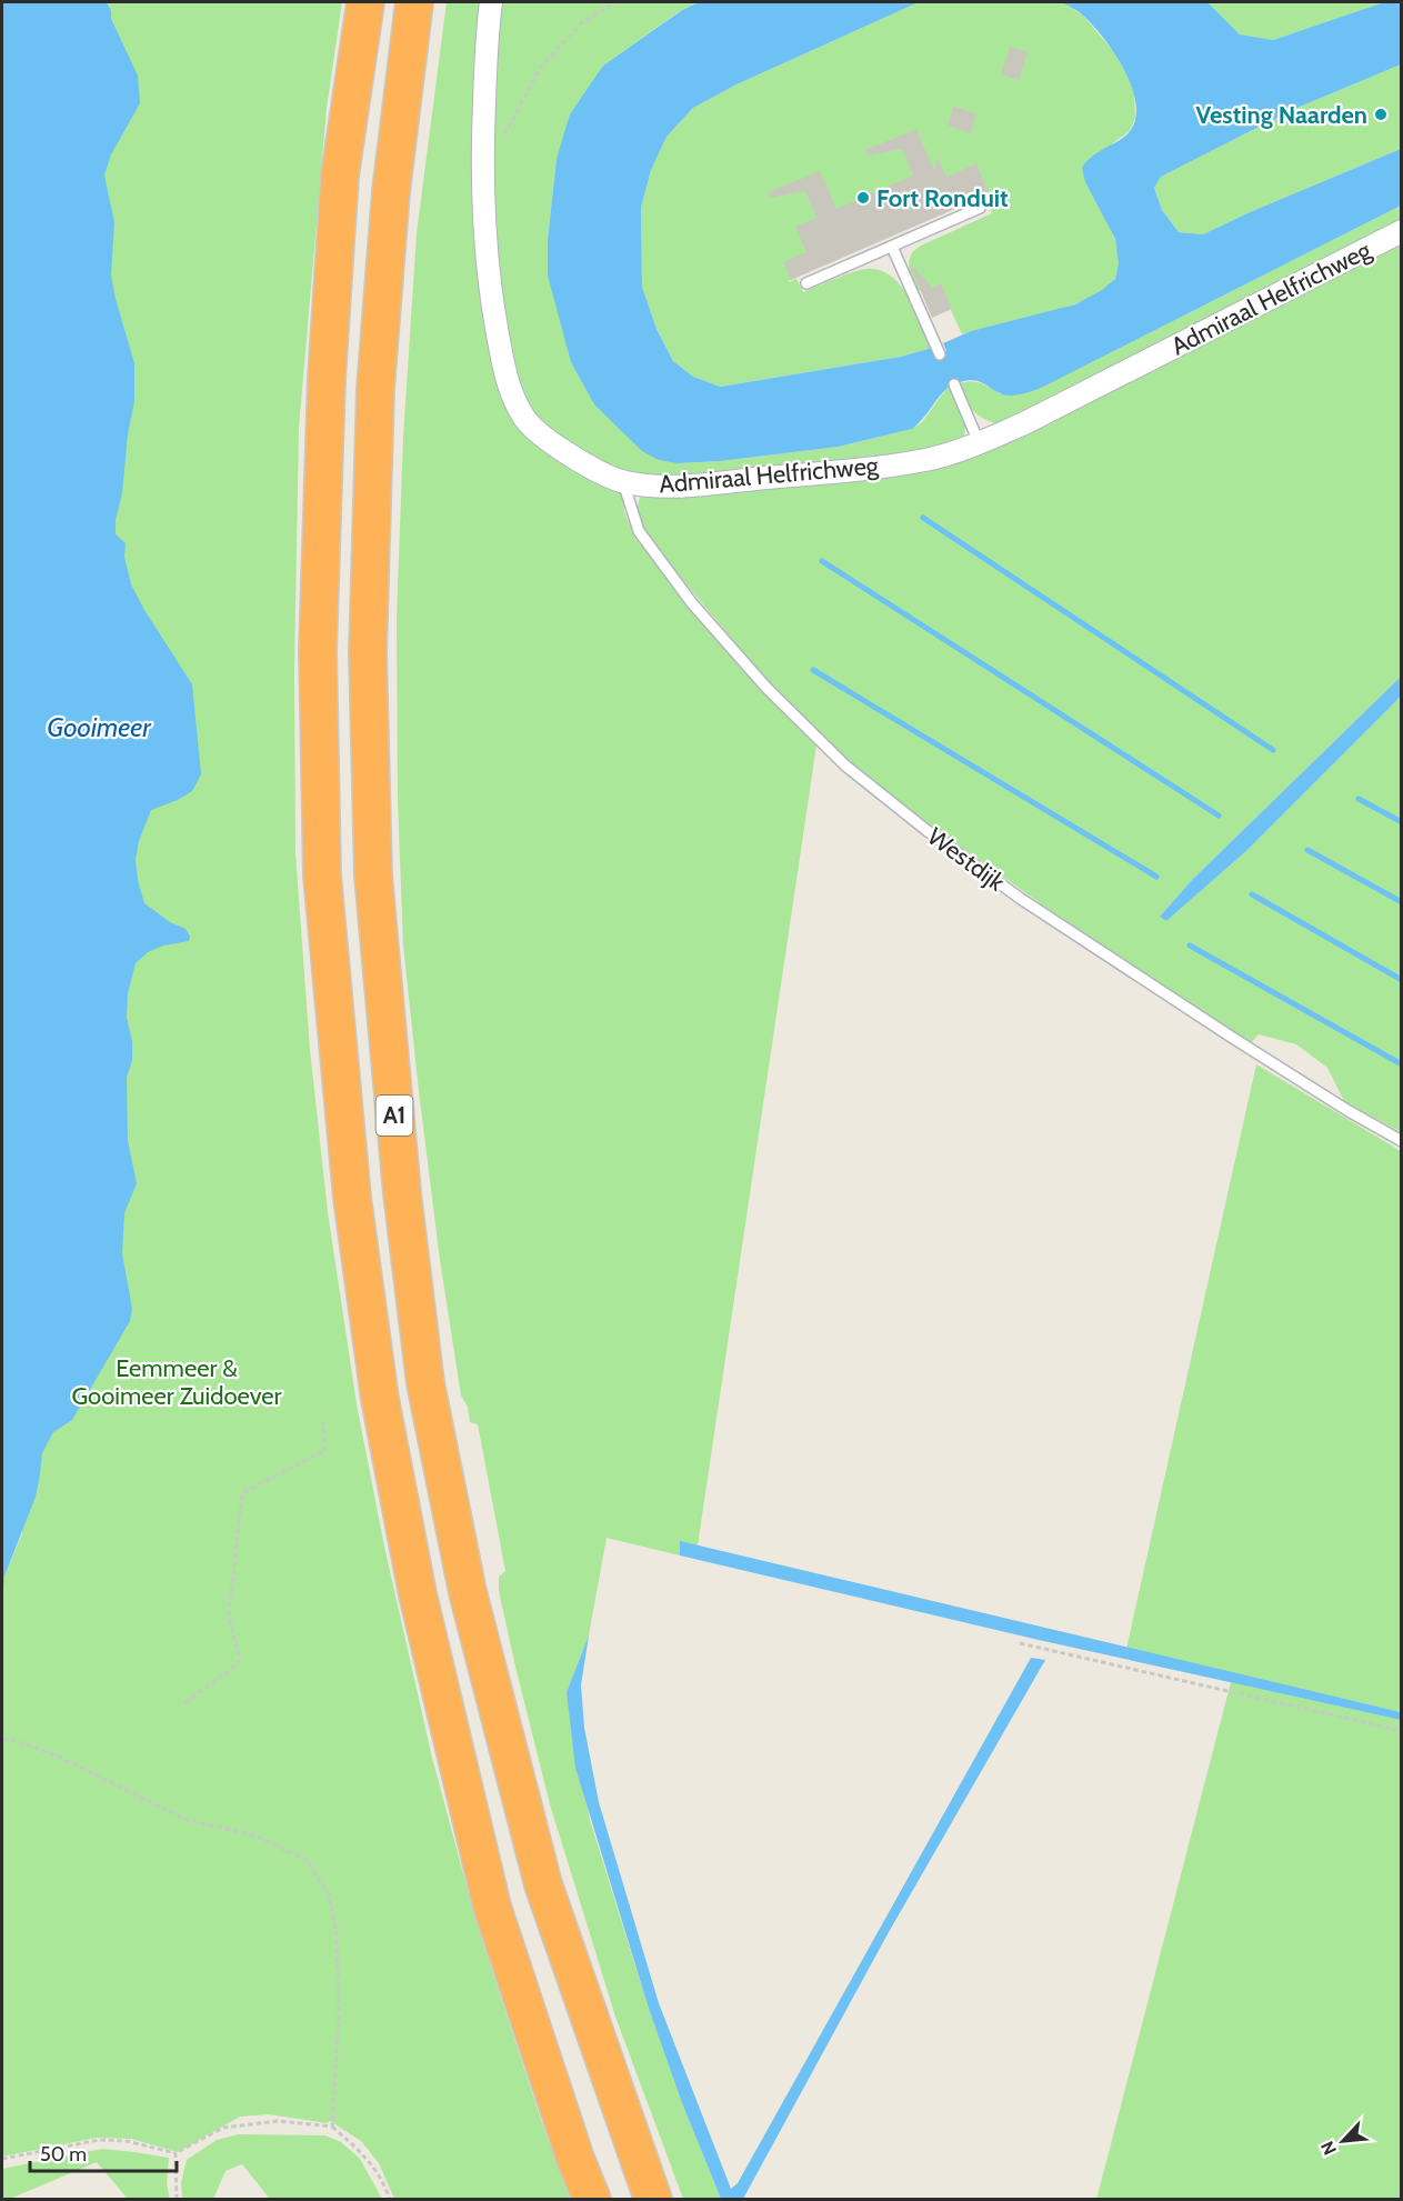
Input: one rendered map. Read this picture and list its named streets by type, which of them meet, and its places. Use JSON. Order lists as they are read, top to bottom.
{
  "streets": {
    "highway": ["A1"],
    "street": ["Admiraal Helfrichweg"],
    "lane": ["Westdijk"]
  },
  "crossings": [
    ["Admiraal Helfrichweg", "Westdijk"]
  ],
  "water": ["Gooimeer"],
  "parks": ["Eemmeer & Gooimeer Zuidoever"],
  "places": ["Vesting Naarden", "Fort Ronduit"],
  "scale_bar": "50 m",
  "north": "bottom left"
}
